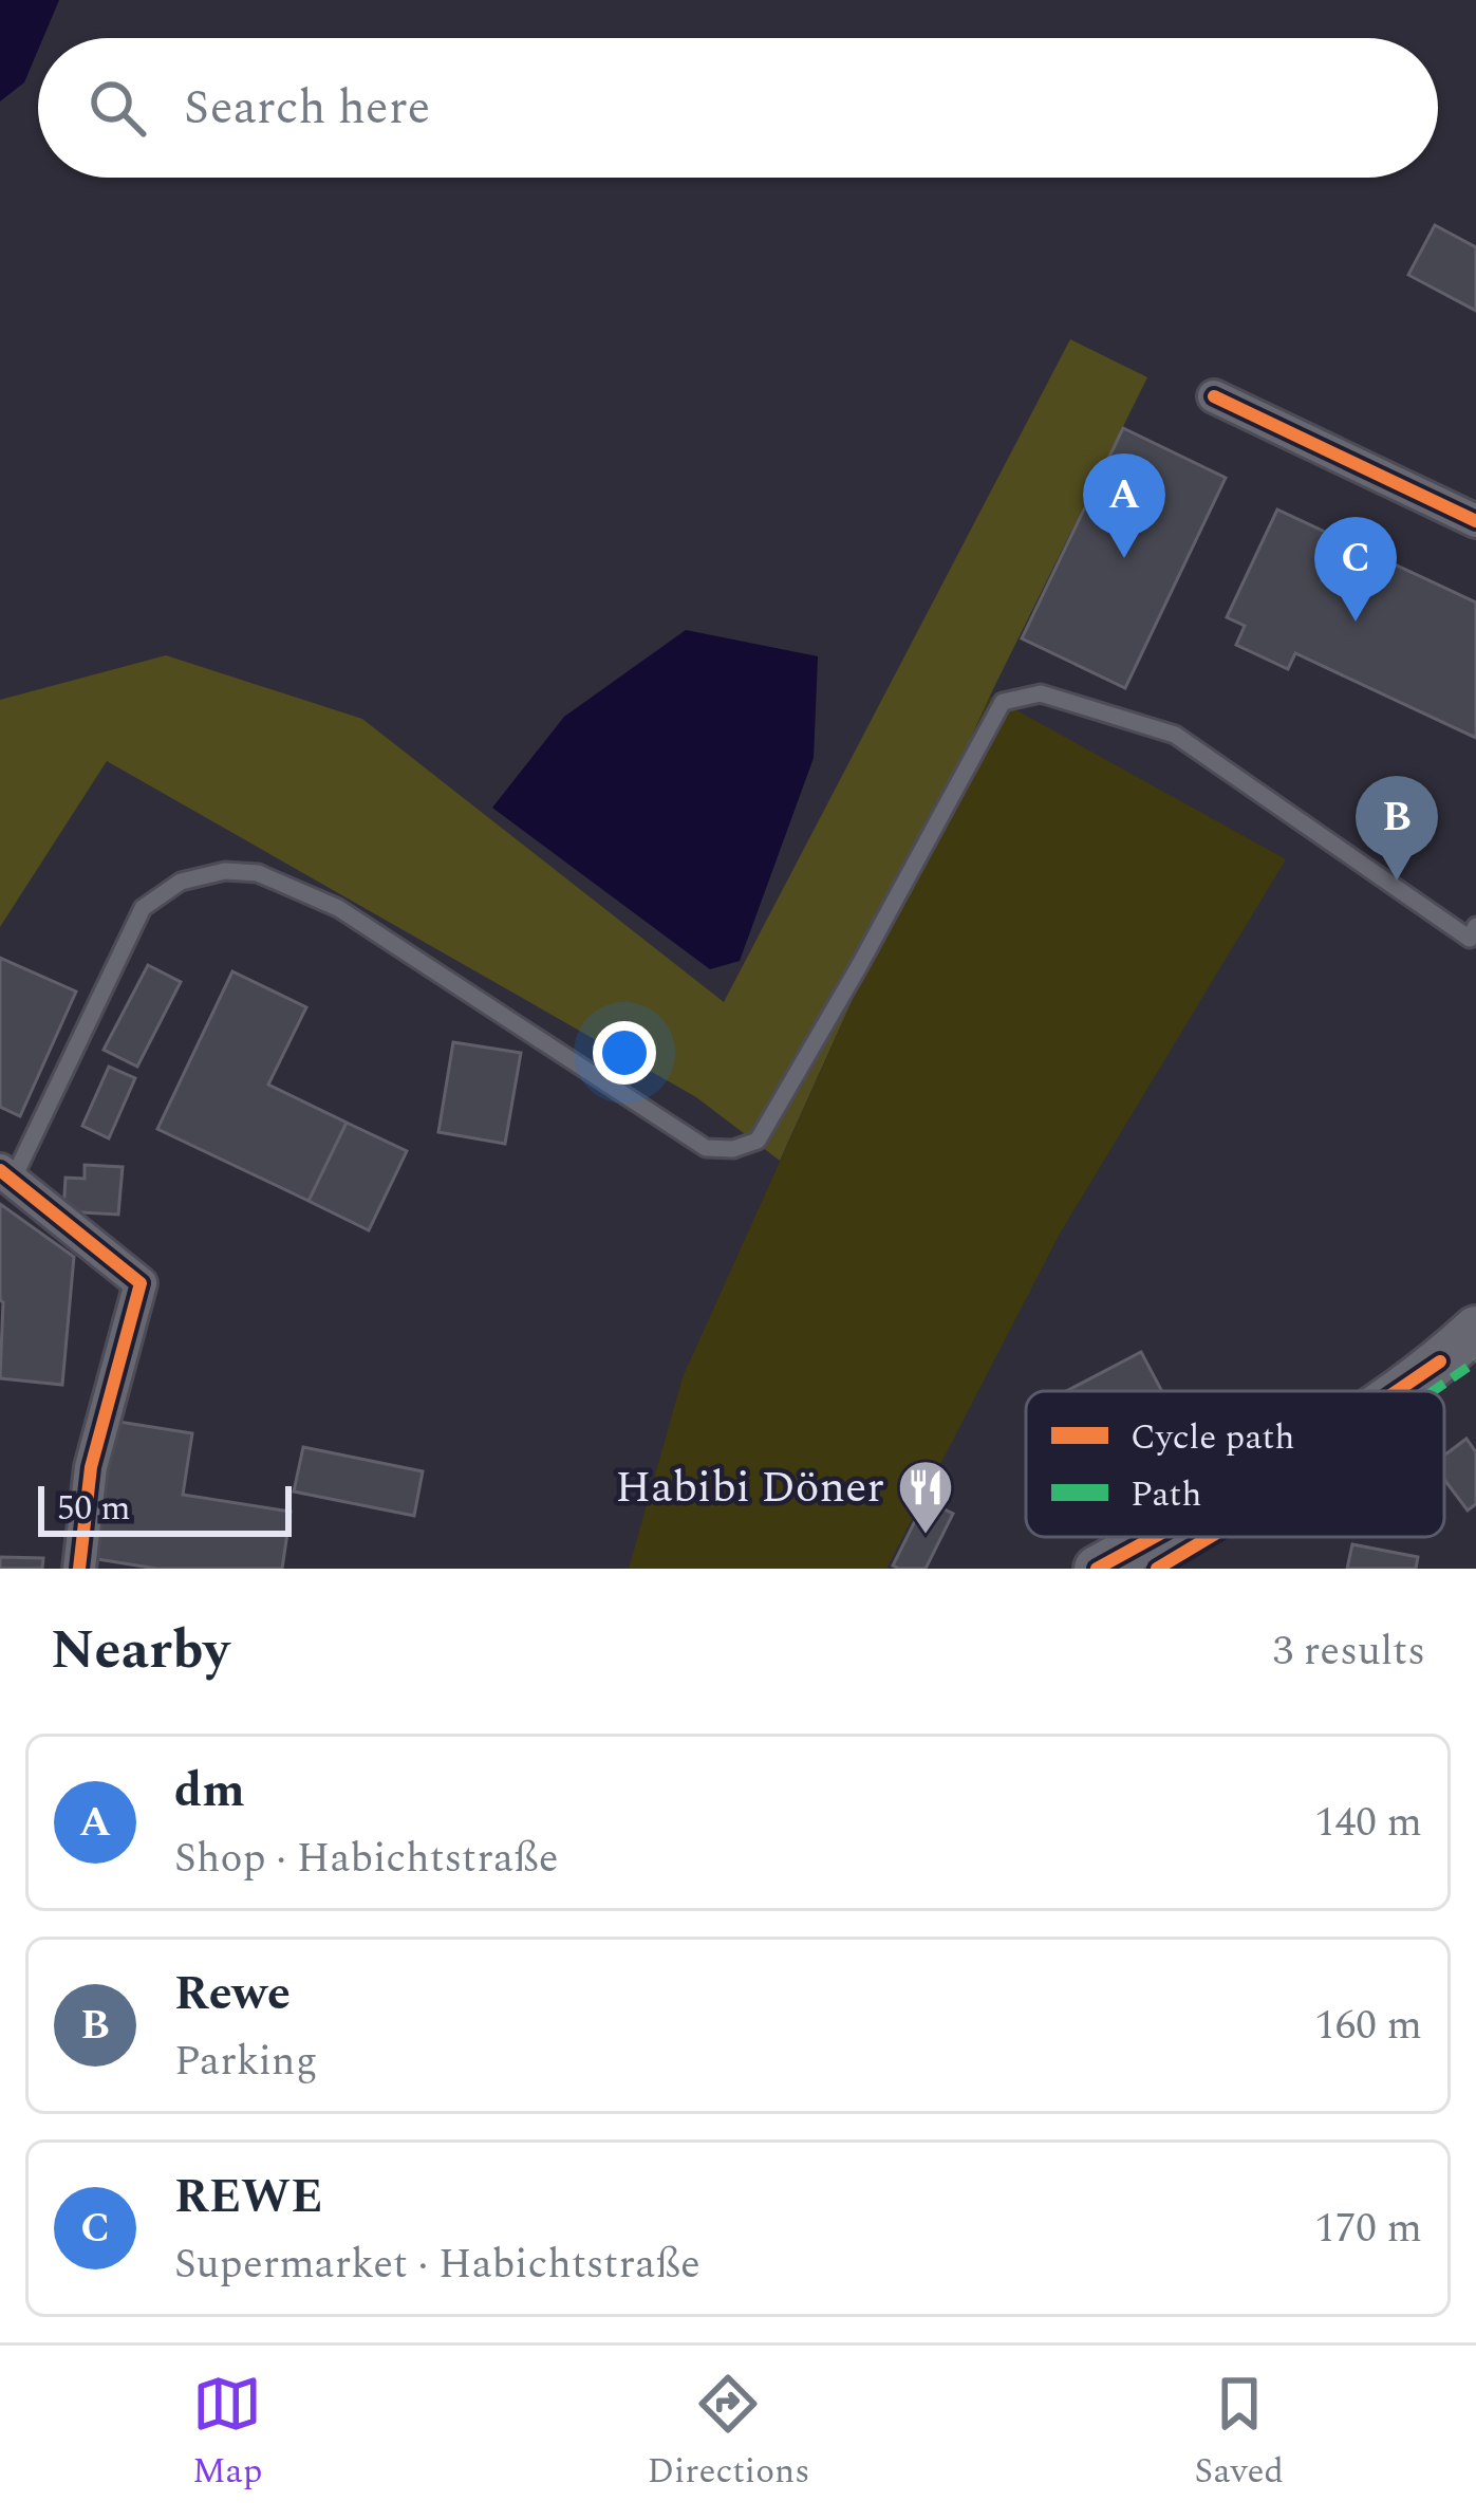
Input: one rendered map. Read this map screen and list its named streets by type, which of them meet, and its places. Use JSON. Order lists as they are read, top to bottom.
{
  "places": {
    "restaurant": ["Habibi Döner"]
  },
  "legend": ["Cycle path", "Path"],
  "scale_bar": "50 m",
  "page": {
    "search": "Search here",
    "pins": ["A", "C", "B"],
    "scale": "50 m",
    "heading": ["Nearby", "3 results"],
    "list": [
      {
        "mark": "A",
        "name": "dm",
        "note": "Shop · Habichtstraße",
        "value": "140 m"
      },
      {
        "mark": "B",
        "name": "Rewe",
        "note": "Parking",
        "value": "160 m"
      },
      {
        "mark": "C",
        "name": "REWE",
        "note": "Supermarket · Habichtstraße",
        "value": "170 m"
      }
    ],
    "nav": ["Map", "Directions", "Saved"]
  }
}
